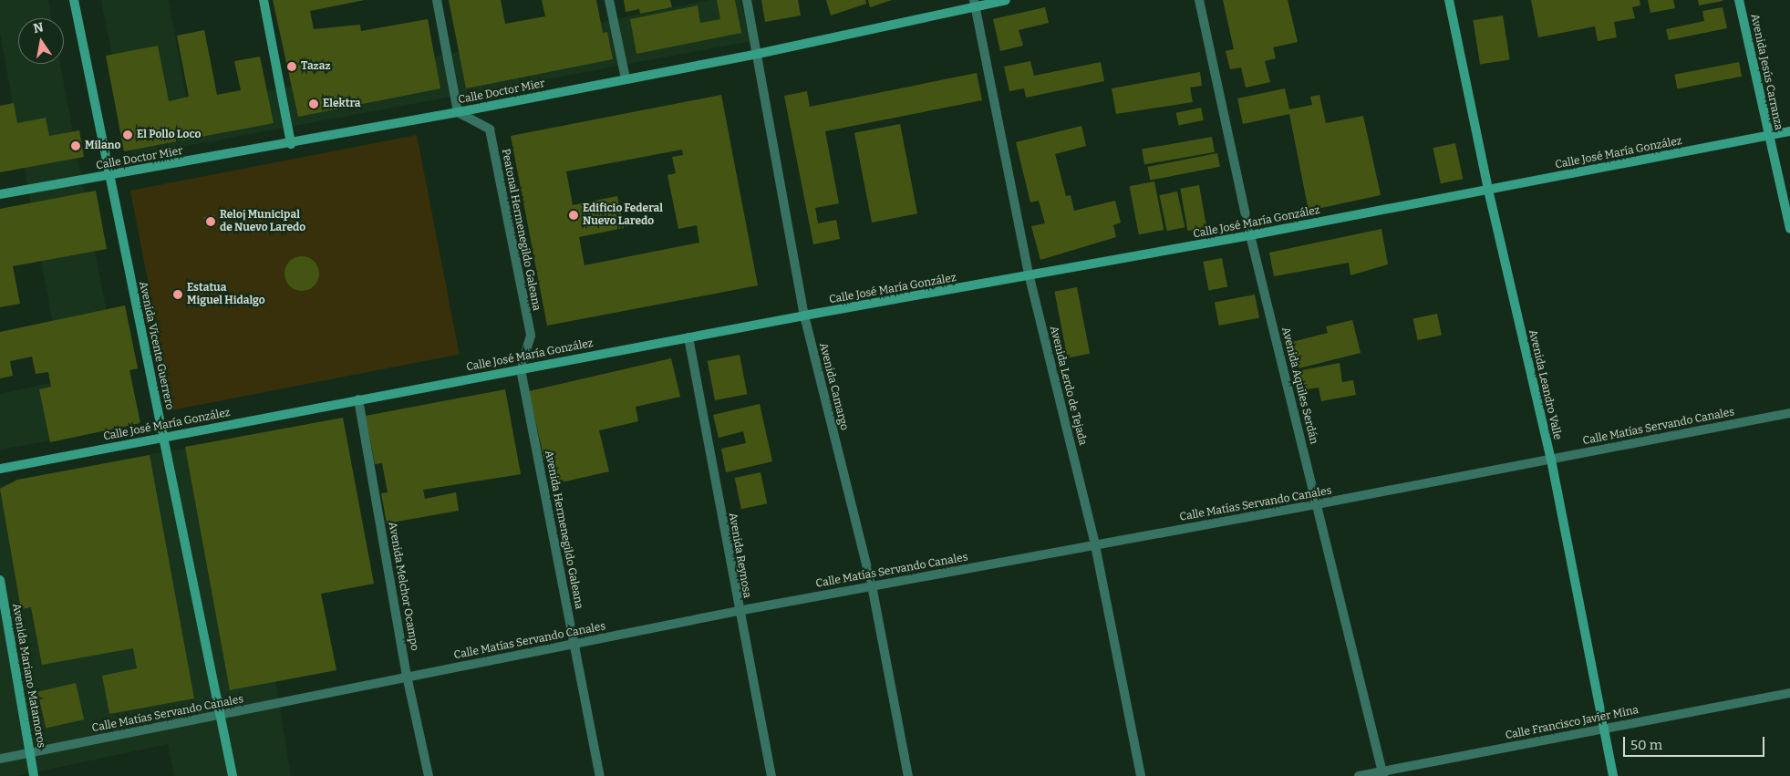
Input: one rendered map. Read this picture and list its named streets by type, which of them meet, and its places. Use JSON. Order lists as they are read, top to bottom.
{
  "streets": {
    "main road": [
      "Avenida Jesús Carranza",
      "Calle Doctor Mier",
      "Calle José María González",
      "Avenida Vicente Guerrero",
      "Avenida Leandro Valle",
      "Avenida Mariano Matamoros"
    ],
    "street": [
      "Peatonal Hermenegildo Galeana",
      "Avenida Lerdo de Tejada",
      "Avenida Aquiles Serdán",
      "Avenida Camargo",
      "Calle Matías Servando Canales",
      "Avenida Hermenegildo Galeana",
      "Avenida Reynosa",
      "Avenida Melchor Ocampo",
      "Calle Francisco Javier Mina"
    ]
  },
  "crossings": [
    ["Avenida Jesús Carranza", "Calle José María González"],
    ["Calle Doctor Mier", "Peatonal Hermenegildo Galeana"],
    ["Calle Doctor Mier", "Avenida Vicente Guerrero"],
    ["Calle Doctor Mier", "Avenida Lerdo de Tejada"],
    ["Calle Doctor Mier", "Avenida Camargo"],
    ["Calle José María González", "Peatonal Hermenegildo Galeana"],
    ["Calle José María González", "Avenida Vicente Guerrero"],
    ["Calle José María González", "Avenida Leandro Valle"],
    ["Calle José María González", "Avenida Lerdo de Tejada"],
    ["Calle José María González", "Avenida Aquiles Serdán"],
    ["Calle José María González", "Avenida Camargo"],
    ["Calle José María González", "Avenida Hermenegildo Galeana"],
    ["Calle José María González", "Avenida Reynosa"],
    ["Calle José María González", "Avenida Melchor Ocampo"],
    ["Peatonal Hermenegildo Galeana", "Avenida Hermenegildo Galeana"],
    ["Avenida Vicente Guerrero", "Calle Matías Servando Canales"],
    ["Avenida Leandro Valle", "Calle Matías Servando Canales"],
    ["Avenida Leandro Valle", "Calle Francisco Javier Mina"],
    ["Avenida Lerdo de Tejada", "Calle Matías Servando Canales"],
    ["Avenida Aquiles Serdán", "Calle Matías Servando Canales"],
    ["Avenida Aquiles Serdán", "Calle Francisco Javier Mina"],
    ["Avenida Camargo", "Calle Matías Servando Canales"],
    ["Calle Matías Servando Canales", "Avenida Hermenegildo Galeana"],
    ["Calle Matías Servando Canales", "Avenida Reynosa"],
    ["Calle Matías Servando Canales", "Avenida Melchor Ocampo"],
    ["Calle Matías Servando Canales", "Avenida Mariano Matamoros"]
  ],
  "places": [
    "Tazaz",
    "Elektra",
    "El Pollo Loco",
    "Milano",
    "Edificio Federal Nuevo Laredo",
    "Reloj Municipal de Nuevo Laredo",
    "Estatua Miguel Hidalgo"
  ],
  "scale_bar": "50 m",
  "north": "top"
}
